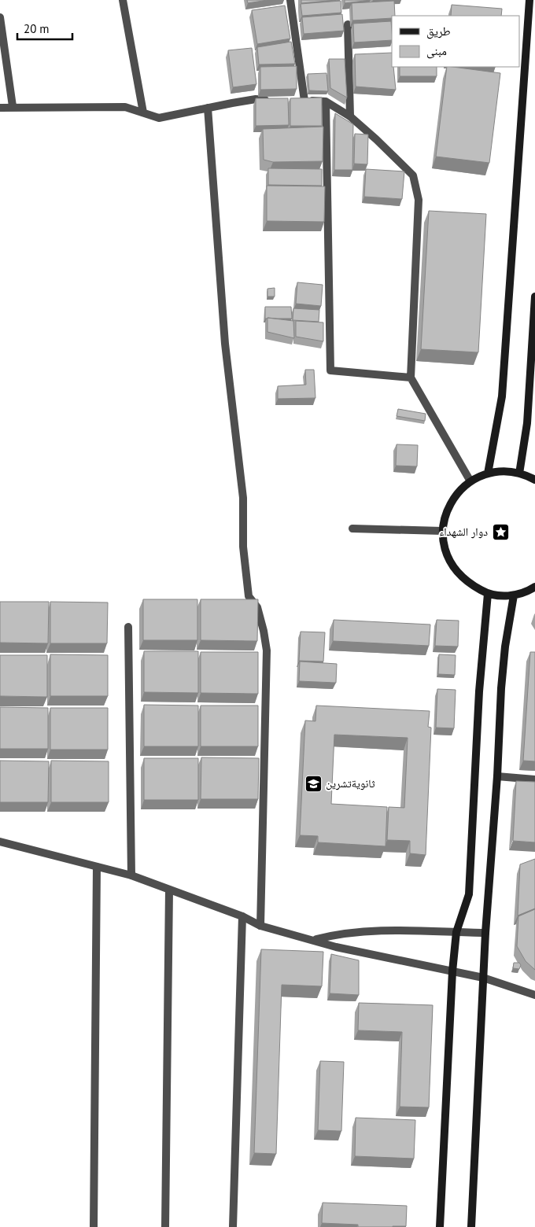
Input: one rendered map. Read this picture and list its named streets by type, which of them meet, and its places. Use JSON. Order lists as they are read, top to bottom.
{
  "places": {
    "place": ["دوار الشهداء"],
    "school or university": ["ثانويةتشرين"]
  },
  "legend": ["طريق", "مبنى"],
  "scale_bar": "20 m"
}
